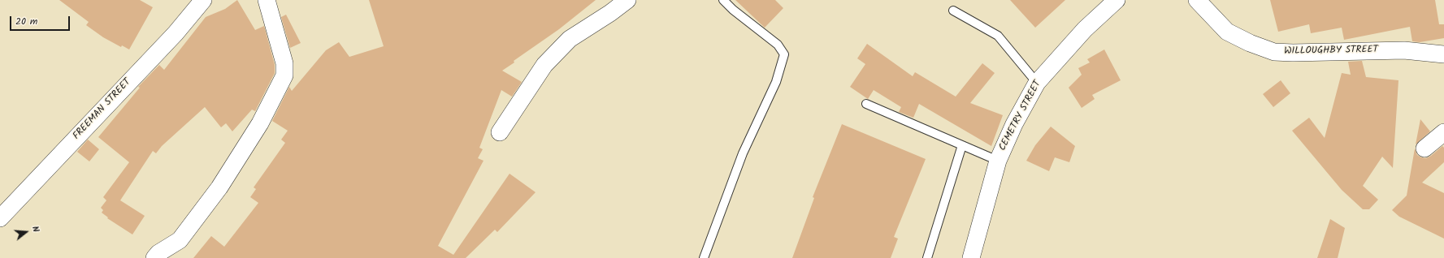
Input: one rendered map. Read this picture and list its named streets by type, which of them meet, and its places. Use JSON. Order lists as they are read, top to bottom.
{
  "streets": {
    "street": ["WILLOUGHBY STREET", "FREEMAN STREET", "CEMETRY STREET"]
  },
  "scale_bar": "20 m",
  "north": "right"
}
